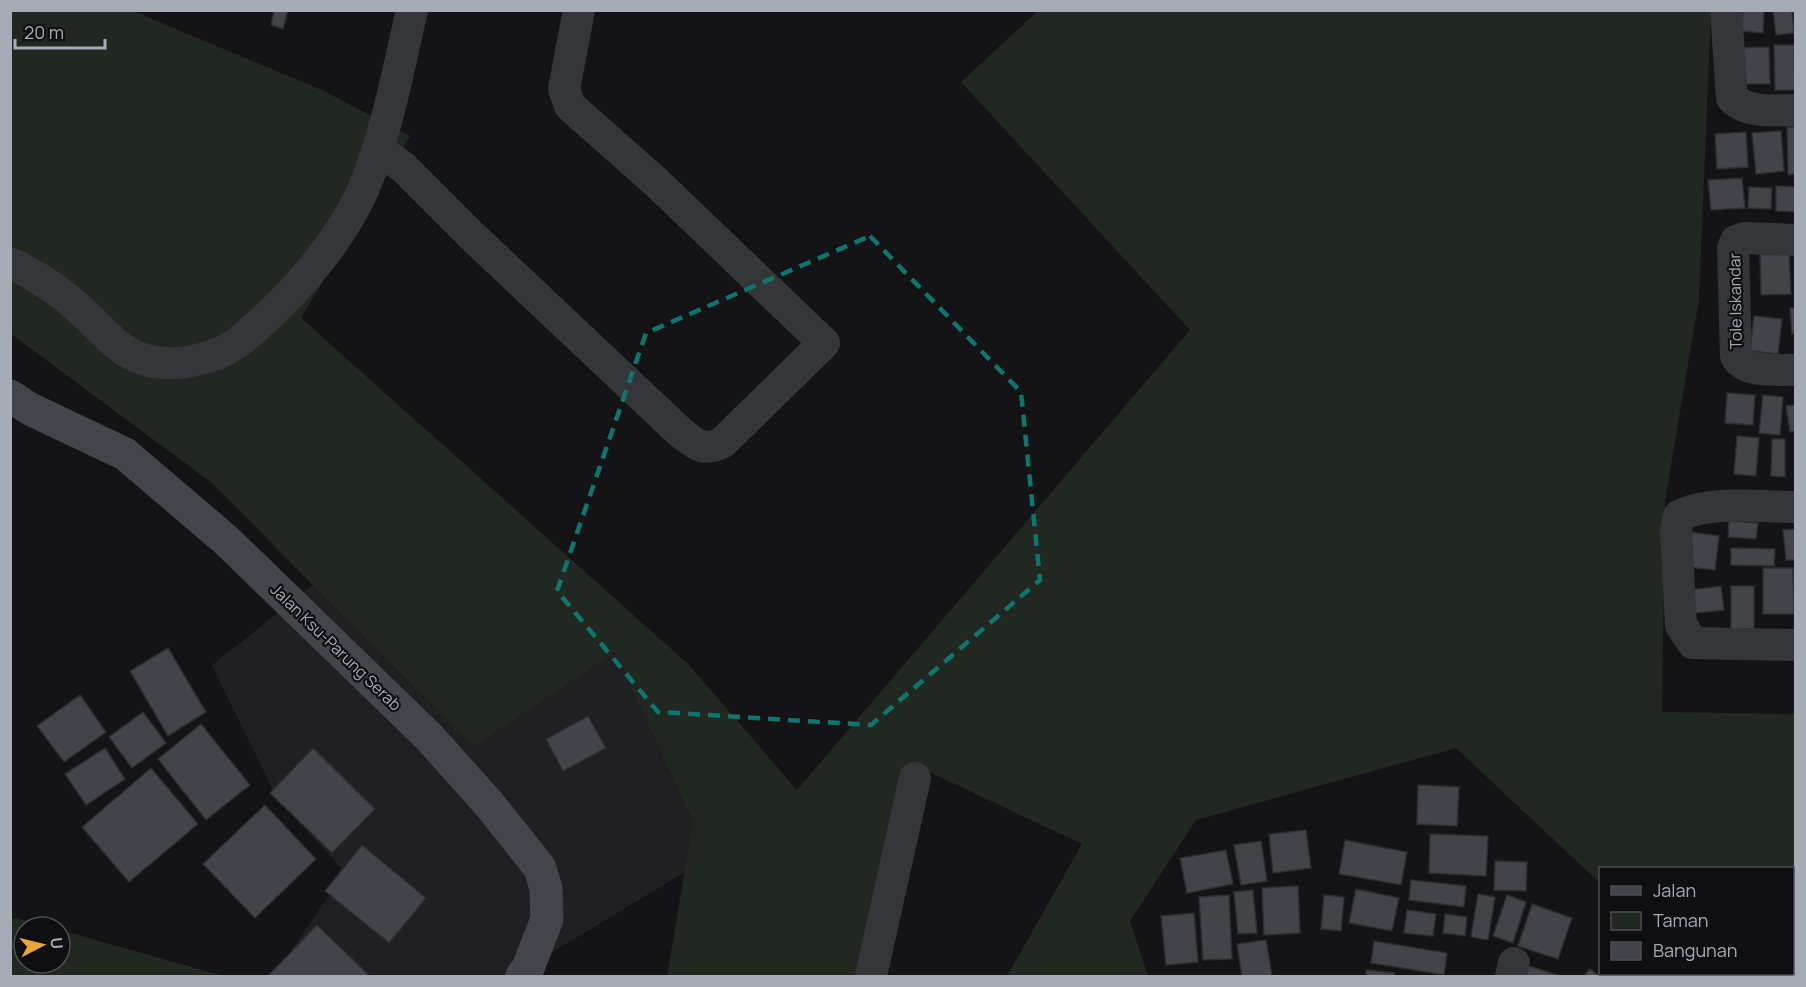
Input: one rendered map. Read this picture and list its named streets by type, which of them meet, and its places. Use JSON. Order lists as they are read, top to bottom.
{
  "streets": {
    "street": ["Tole Iskandar", "Jalan Ksu-Parung Serab"]
  },
  "legend": ["Jalan", "Taman", "Bangunan"],
  "scale_bar": "20 m",
  "north": "right"
}
